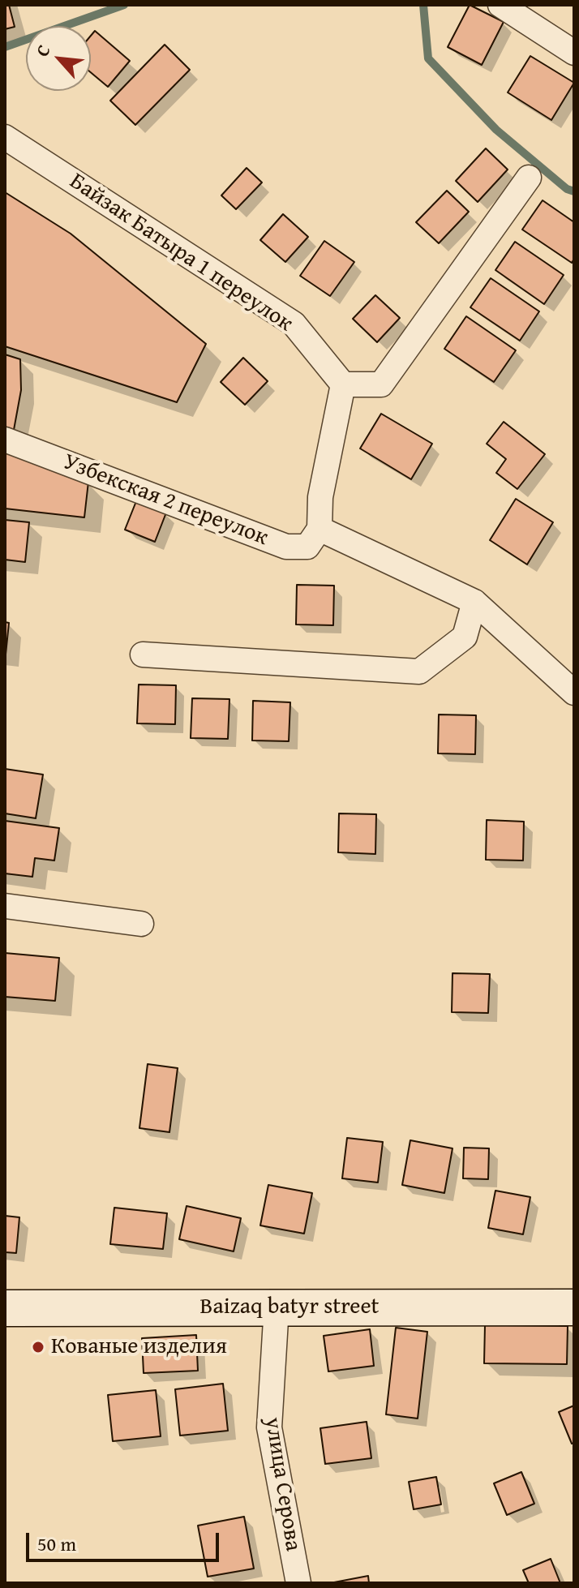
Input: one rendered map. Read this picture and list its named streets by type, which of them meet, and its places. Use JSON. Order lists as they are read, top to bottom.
{
  "streets": {
    "main road": ["Baizaq batyr street"],
    "street": ["Байзак Батыра 1 переулок", "Узбекская 2 переулок", "улица Серова"]
  },
  "crossings": [
    ["Baizaq batyr street", "улица Серова"]
  ],
  "places": ["Кованые изделия"],
  "scale_bar": "50 m",
  "north": "top left"
}
